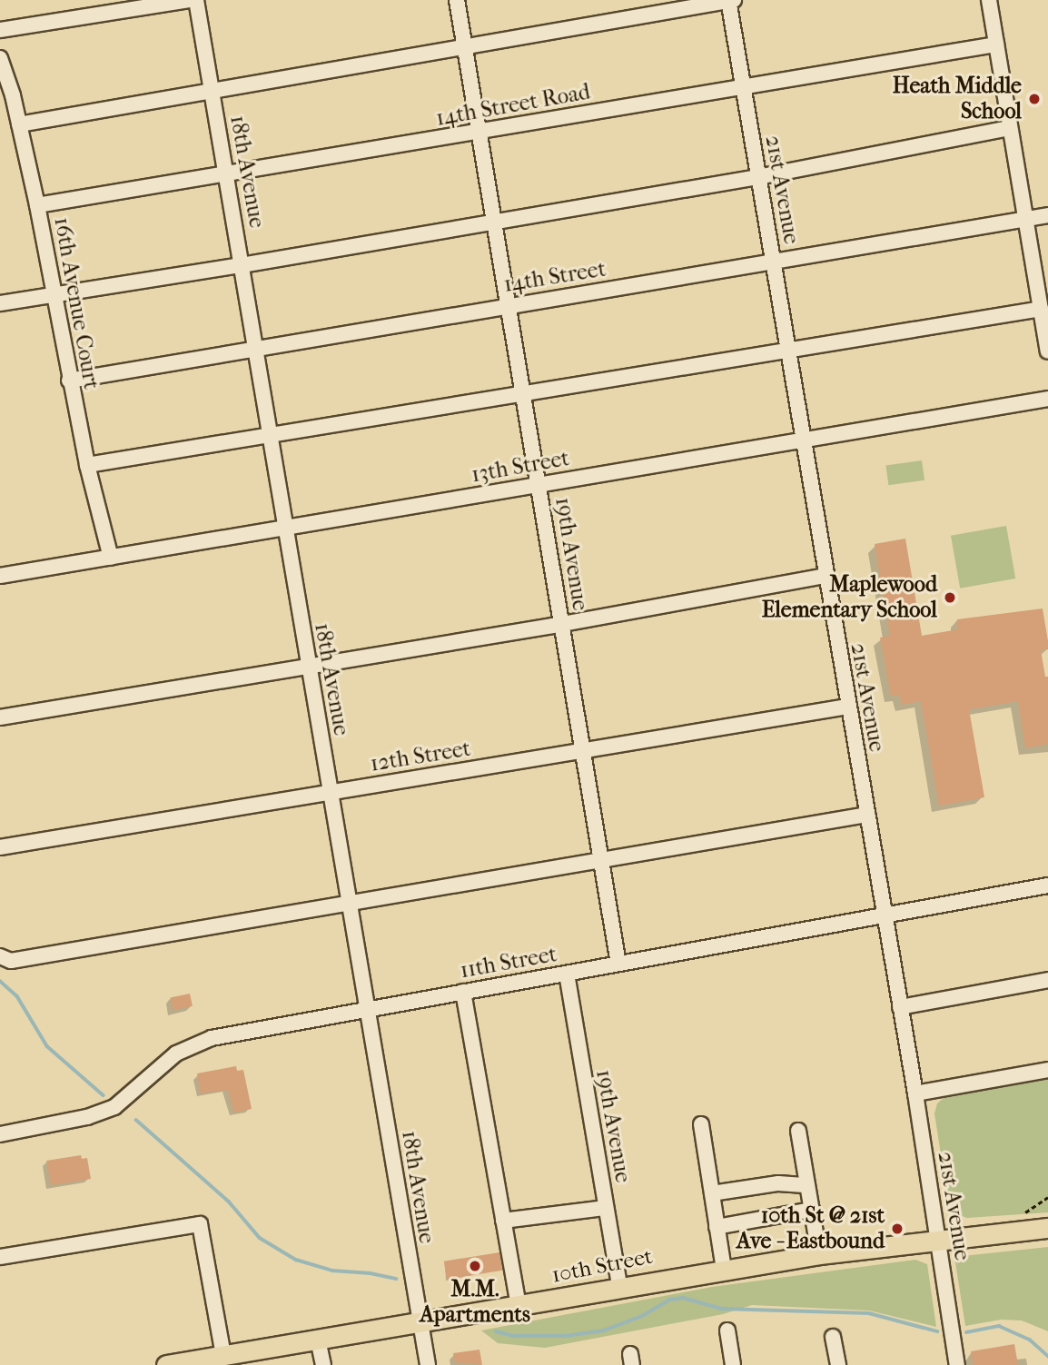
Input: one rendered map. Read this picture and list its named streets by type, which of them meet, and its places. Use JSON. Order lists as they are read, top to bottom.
{
  "streets": {
    "main road": ["10th Street"],
    "street": [
      "14th Street Road",
      "18th Avenue",
      "21st Avenue",
      "14th Street",
      "16th Avenue Court",
      "13th Street",
      "19th Avenue",
      "12th Street",
      "11th Street"
    ]
  },
  "crossings": [
    ["14th Street Road", "18th Avenue"],
    ["14th Street Road", "21st Avenue"],
    ["14th Street Road", "16th Avenue Court"],
    ["14th Street Road", "19th Avenue"],
    ["18th Avenue", "14th Street"],
    ["18th Avenue", "13th Street"],
    ["18th Avenue", "12th Street"],
    ["18th Avenue", "11th Street"],
    ["18th Avenue", "10th Street"],
    ["21st Avenue", "14th Street"],
    ["21st Avenue", "13th Street"],
    ["21st Avenue", "12th Street"],
    ["21st Avenue", "11th Street"],
    ["21st Avenue", "10th Street"],
    ["14th Street", "16th Avenue Court"],
    ["14th Street", "19th Avenue"],
    ["16th Avenue Court", "13th Street"],
    ["13th Street", "19th Avenue"],
    ["19th Avenue", "12th Street"],
    ["19th Avenue", "11th Street"],
    ["19th Avenue", "10th Street"]
  ],
  "places": [
    "Heath Middle School",
    "Maplewood Elementary School",
    "10th St @ 21st Ave - Eastbound",
    "M.M. Apartments"
  ]
}
